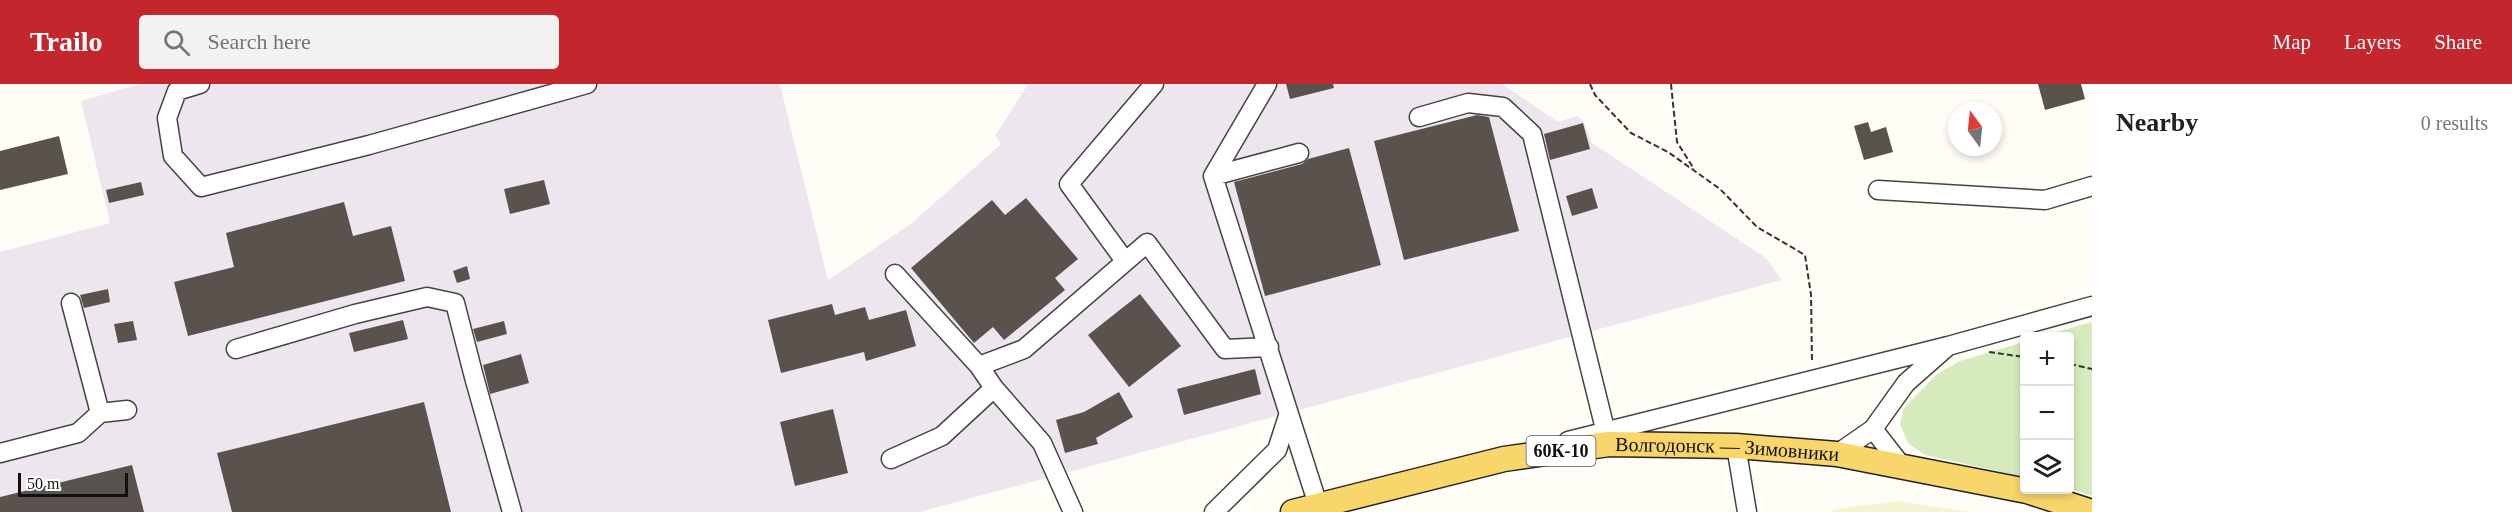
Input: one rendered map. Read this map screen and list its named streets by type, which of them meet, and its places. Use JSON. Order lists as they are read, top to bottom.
{
  "streets": {
    "main road": ["Волгодонск — Зимовники", "60К-10"]
  },
  "scale_bar": "50 m",
  "north": "top",
  "page": {
    "header": "Trailo",
    "search": "Search here",
    "nav": ["Map", "Layers", "Share"],
    "heading": ["Nearby", "0 results"],
    "map_buttons": ["+", "−"],
    "scale": "50 m"
  }
}
